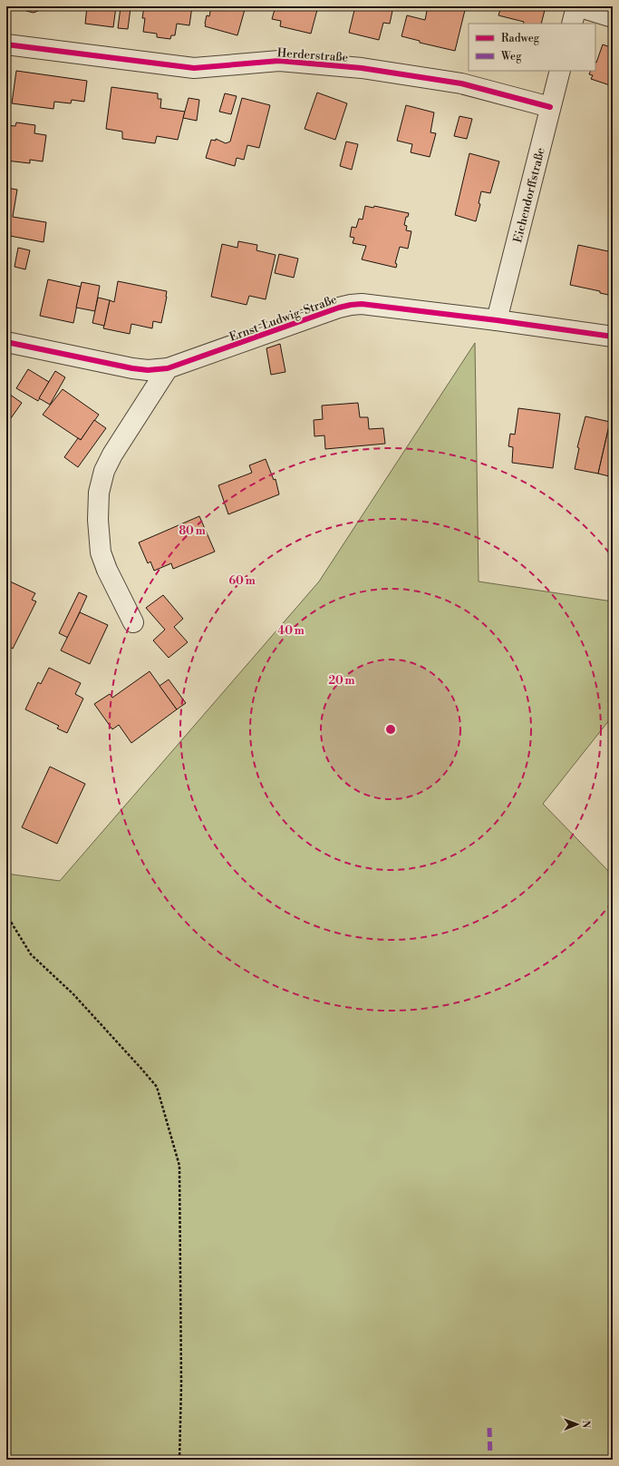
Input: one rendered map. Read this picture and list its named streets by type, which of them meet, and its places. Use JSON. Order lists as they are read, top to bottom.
{
  "streets": {
    "street": ["Herderstraße", "Eichendorffstraße", "Ernst-Ludwig-Straße"]
  },
  "crossings": [
    ["Herderstraße", "Eichendorffstraße"],
    ["Eichendorffstraße", "Ernst-Ludwig-Straße"]
  ],
  "legend": ["Radweg", "Weg"],
  "north": "right",
  "rings": [
    "80 m",
    "60 m",
    "40 m",
    "20 m"
  ]
}
